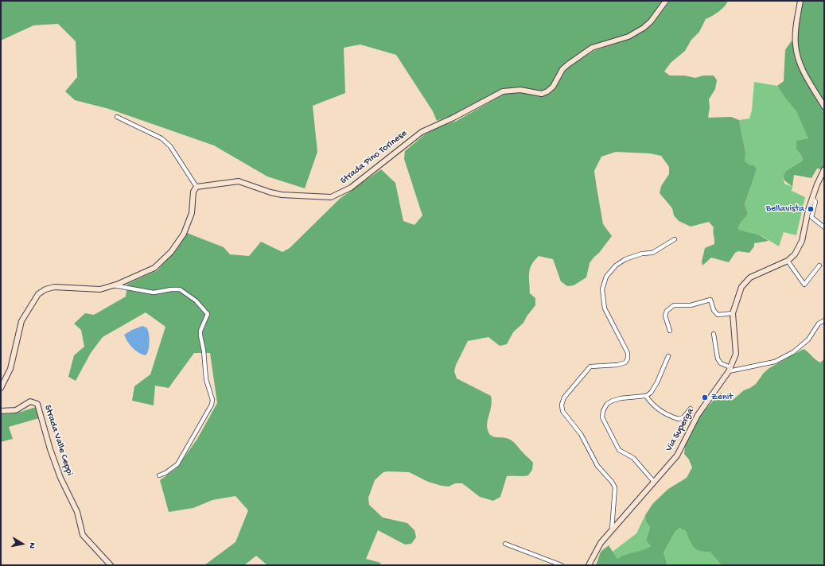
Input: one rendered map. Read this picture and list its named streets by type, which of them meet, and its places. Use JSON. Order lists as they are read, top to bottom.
{
  "streets": {
    "street": ["Strada Pino Torinese", "Via Superga", "Strada Valle Ceppi"]
  },
  "places": ["Bellavista", "Zenit"],
  "north": "right"
}
